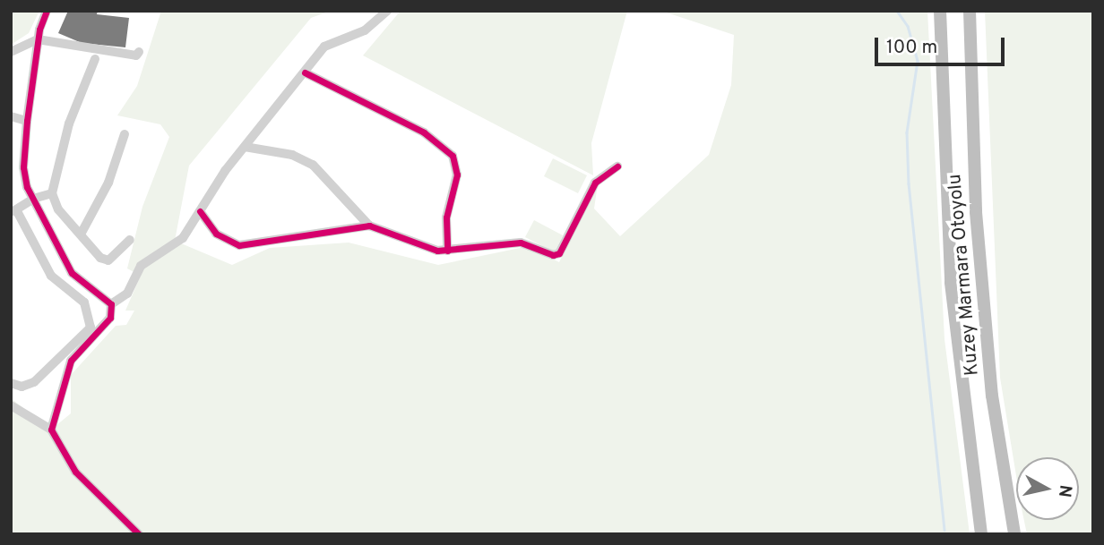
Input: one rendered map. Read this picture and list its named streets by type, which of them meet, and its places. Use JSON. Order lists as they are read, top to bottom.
{
  "streets": {
    "highway": ["Kuzey Marmara Otoyolu"]
  },
  "scale_bar": "100 m",
  "north": "right"
}
